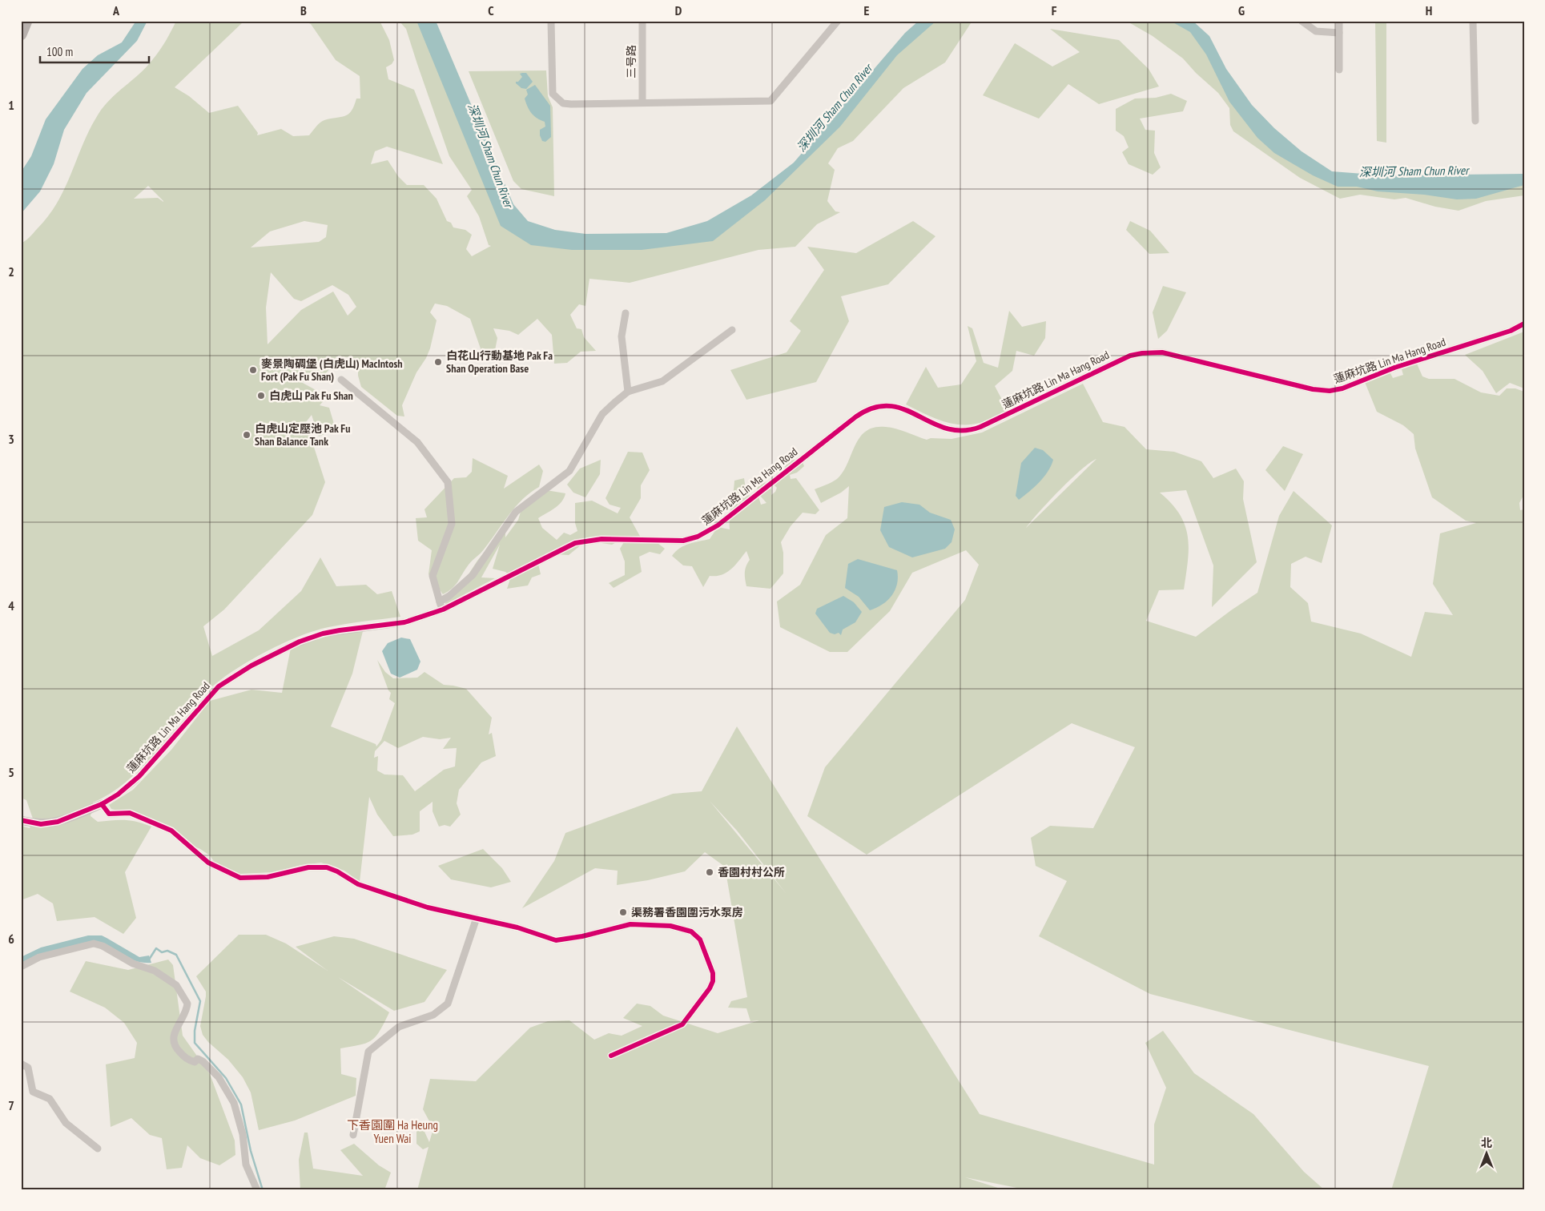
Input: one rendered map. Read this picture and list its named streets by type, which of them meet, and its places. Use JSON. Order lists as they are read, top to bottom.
{
  "streets": {
    "street": ["三号路", "蓮麻坑路 Lin Ma Hang Road"]
  },
  "districts": ["下香園圍 Ha Heung Yuen Wai"],
  "water": ["深圳河 Sham Chun River"],
  "places": [
    "白花山行動基地 Pak Fa Shan Operation Base",
    "麥景陶碉堡 (白虎山) MacIntosh Fort (Pak Fu Shan)",
    "白虎山 Pak Fu Shan",
    "白虎山定壓池 Pak Fu Shan Balance Tank",
    "香園村村公所",
    "渠務署香園圍污水泵房"
  ],
  "scale_bar": "100 m",
  "north": "top",
  "grid": {
    "columns": [
      "A",
      "B",
      "C",
      "D",
      "E",
      "F",
      "G",
      "H"
    ],
    "rows": [
      "1",
      "2",
      "3",
      "4",
      "5",
      "6",
      "7"
    ]
  }
}
